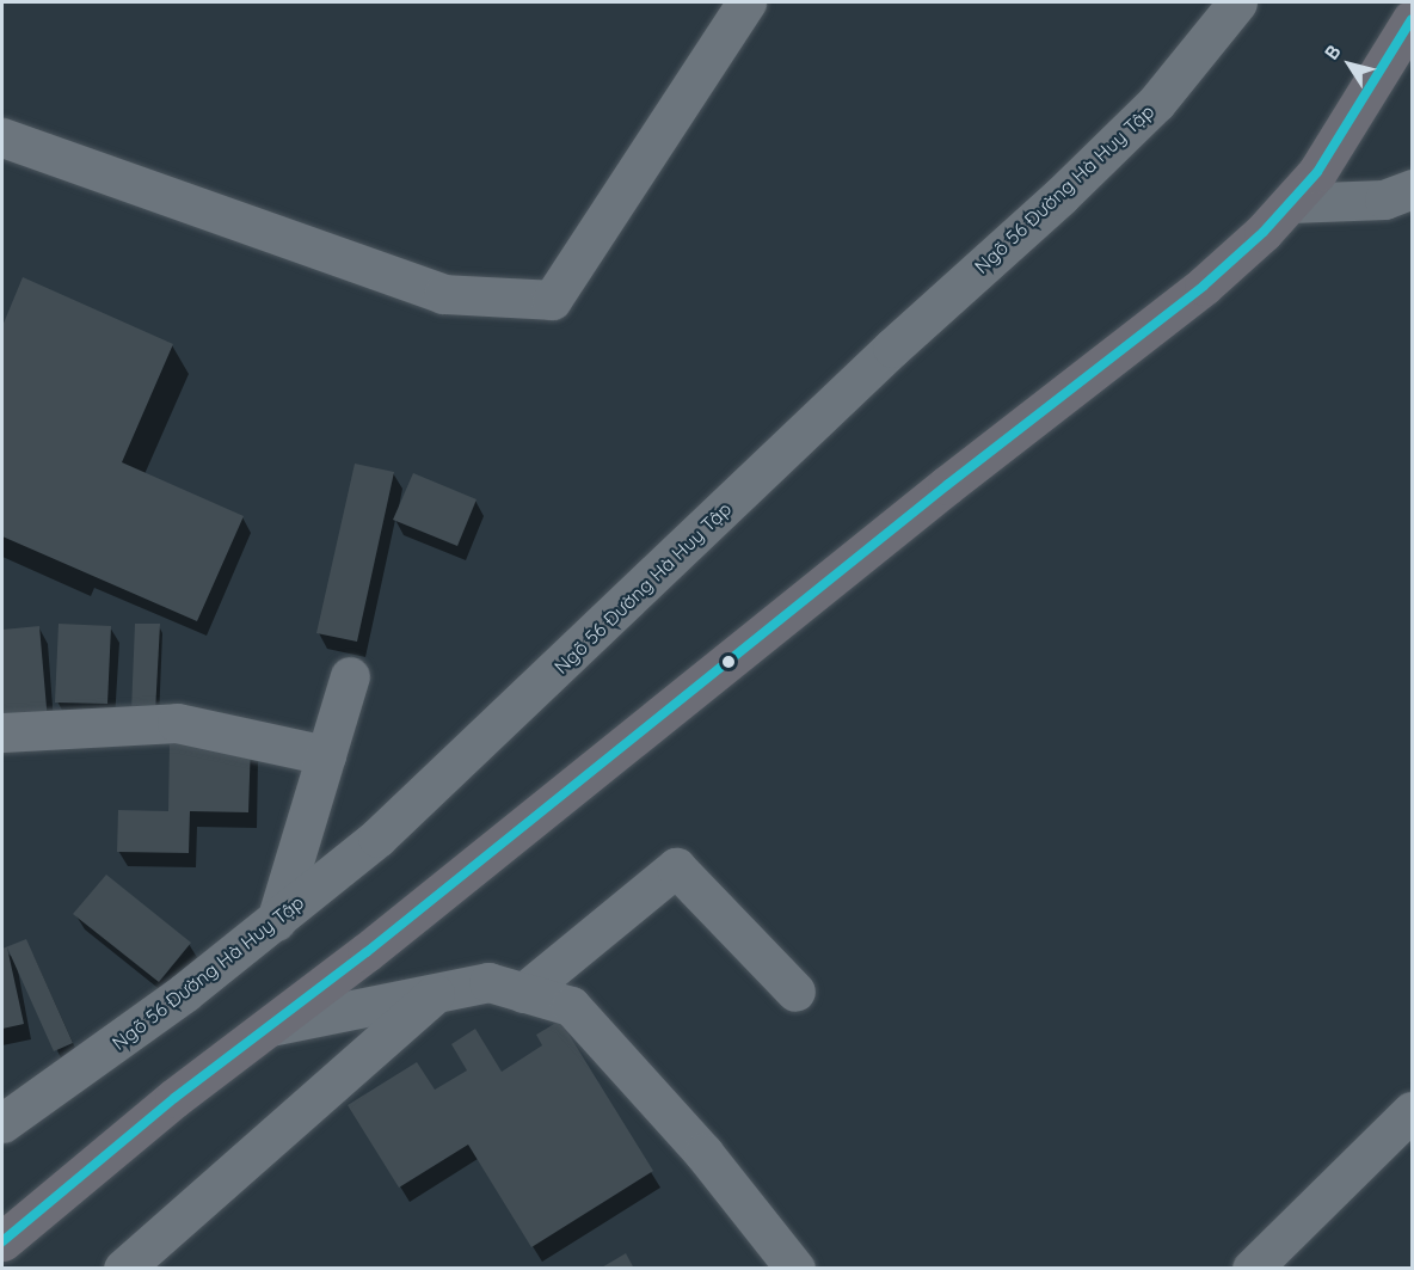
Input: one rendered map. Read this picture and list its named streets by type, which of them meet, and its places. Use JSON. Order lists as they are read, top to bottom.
{
  "streets": {
    "street": ["Ngõ 56 Đường Hà Huy Tập"]
  },
  "north": "top left"
}
